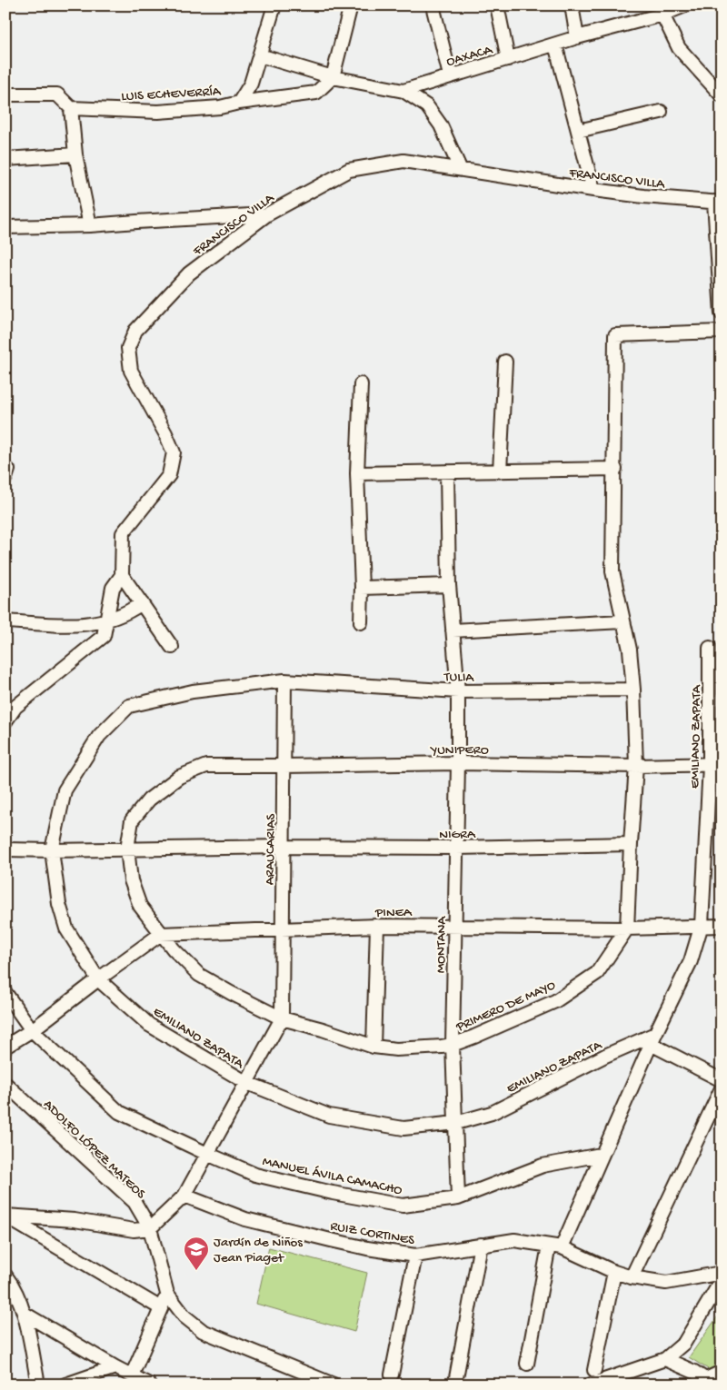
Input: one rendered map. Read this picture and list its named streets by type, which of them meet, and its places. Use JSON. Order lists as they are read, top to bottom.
{
  "streets": {
    "street": [
      "OAXACA",
      "LUIS ECHEVERRÍA",
      "FRANCISCO VILLA",
      "TULIA",
      "EMILIANO ZAPATA",
      "YUNIPERO",
      "NIGRA",
      "ARAUCARIAS",
      "PINEA",
      "MONTANA",
      "PRIMERO DE MAYO",
      "ADOLFO LÓPEZ MATEOS",
      "MANUEL ÁVILA CAMACHO",
      "RUIZ CORTINES"
    ]
  },
  "crossings": [
    ["OAXACA", "LUIS ECHEVERRÍA"],
    ["TULIA", "EMILIANO ZAPATA"],
    ["TULIA", "ARAUCARIAS"],
    ["TULIA", "MONTANA"],
    ["EMILIANO ZAPATA", "YUNIPERO"],
    ["EMILIANO ZAPATA", "NIGRA"],
    ["EMILIANO ZAPATA", "ARAUCARIAS"],
    ["EMILIANO ZAPATA", "PINEA"],
    ["EMILIANO ZAPATA", "MONTANA"],
    ["EMILIANO ZAPATA", "MANUEL ÁVILA CAMACHO"],
    ["EMILIANO ZAPATA", "RUIZ CORTINES"],
    ["YUNIPERO", "ARAUCARIAS"],
    ["YUNIPERO", "MONTANA"],
    ["NIGRA", "ARAUCARIAS"],
    ["NIGRA", "MONTANA"],
    ["ARAUCARIAS", "PINEA"],
    ["ARAUCARIAS", "PRIMERO DE MAYO"],
    ["PINEA", "MONTANA"],
    ["PINEA", "PRIMERO DE MAYO"],
    ["MONTANA", "PRIMERO DE MAYO"],
    ["MONTANA", "MANUEL ÁVILA CAMACHO"]
  ],
  "places": {
    "school or university": ["Jardín de Niños Jean Piaget"]
  }
}
